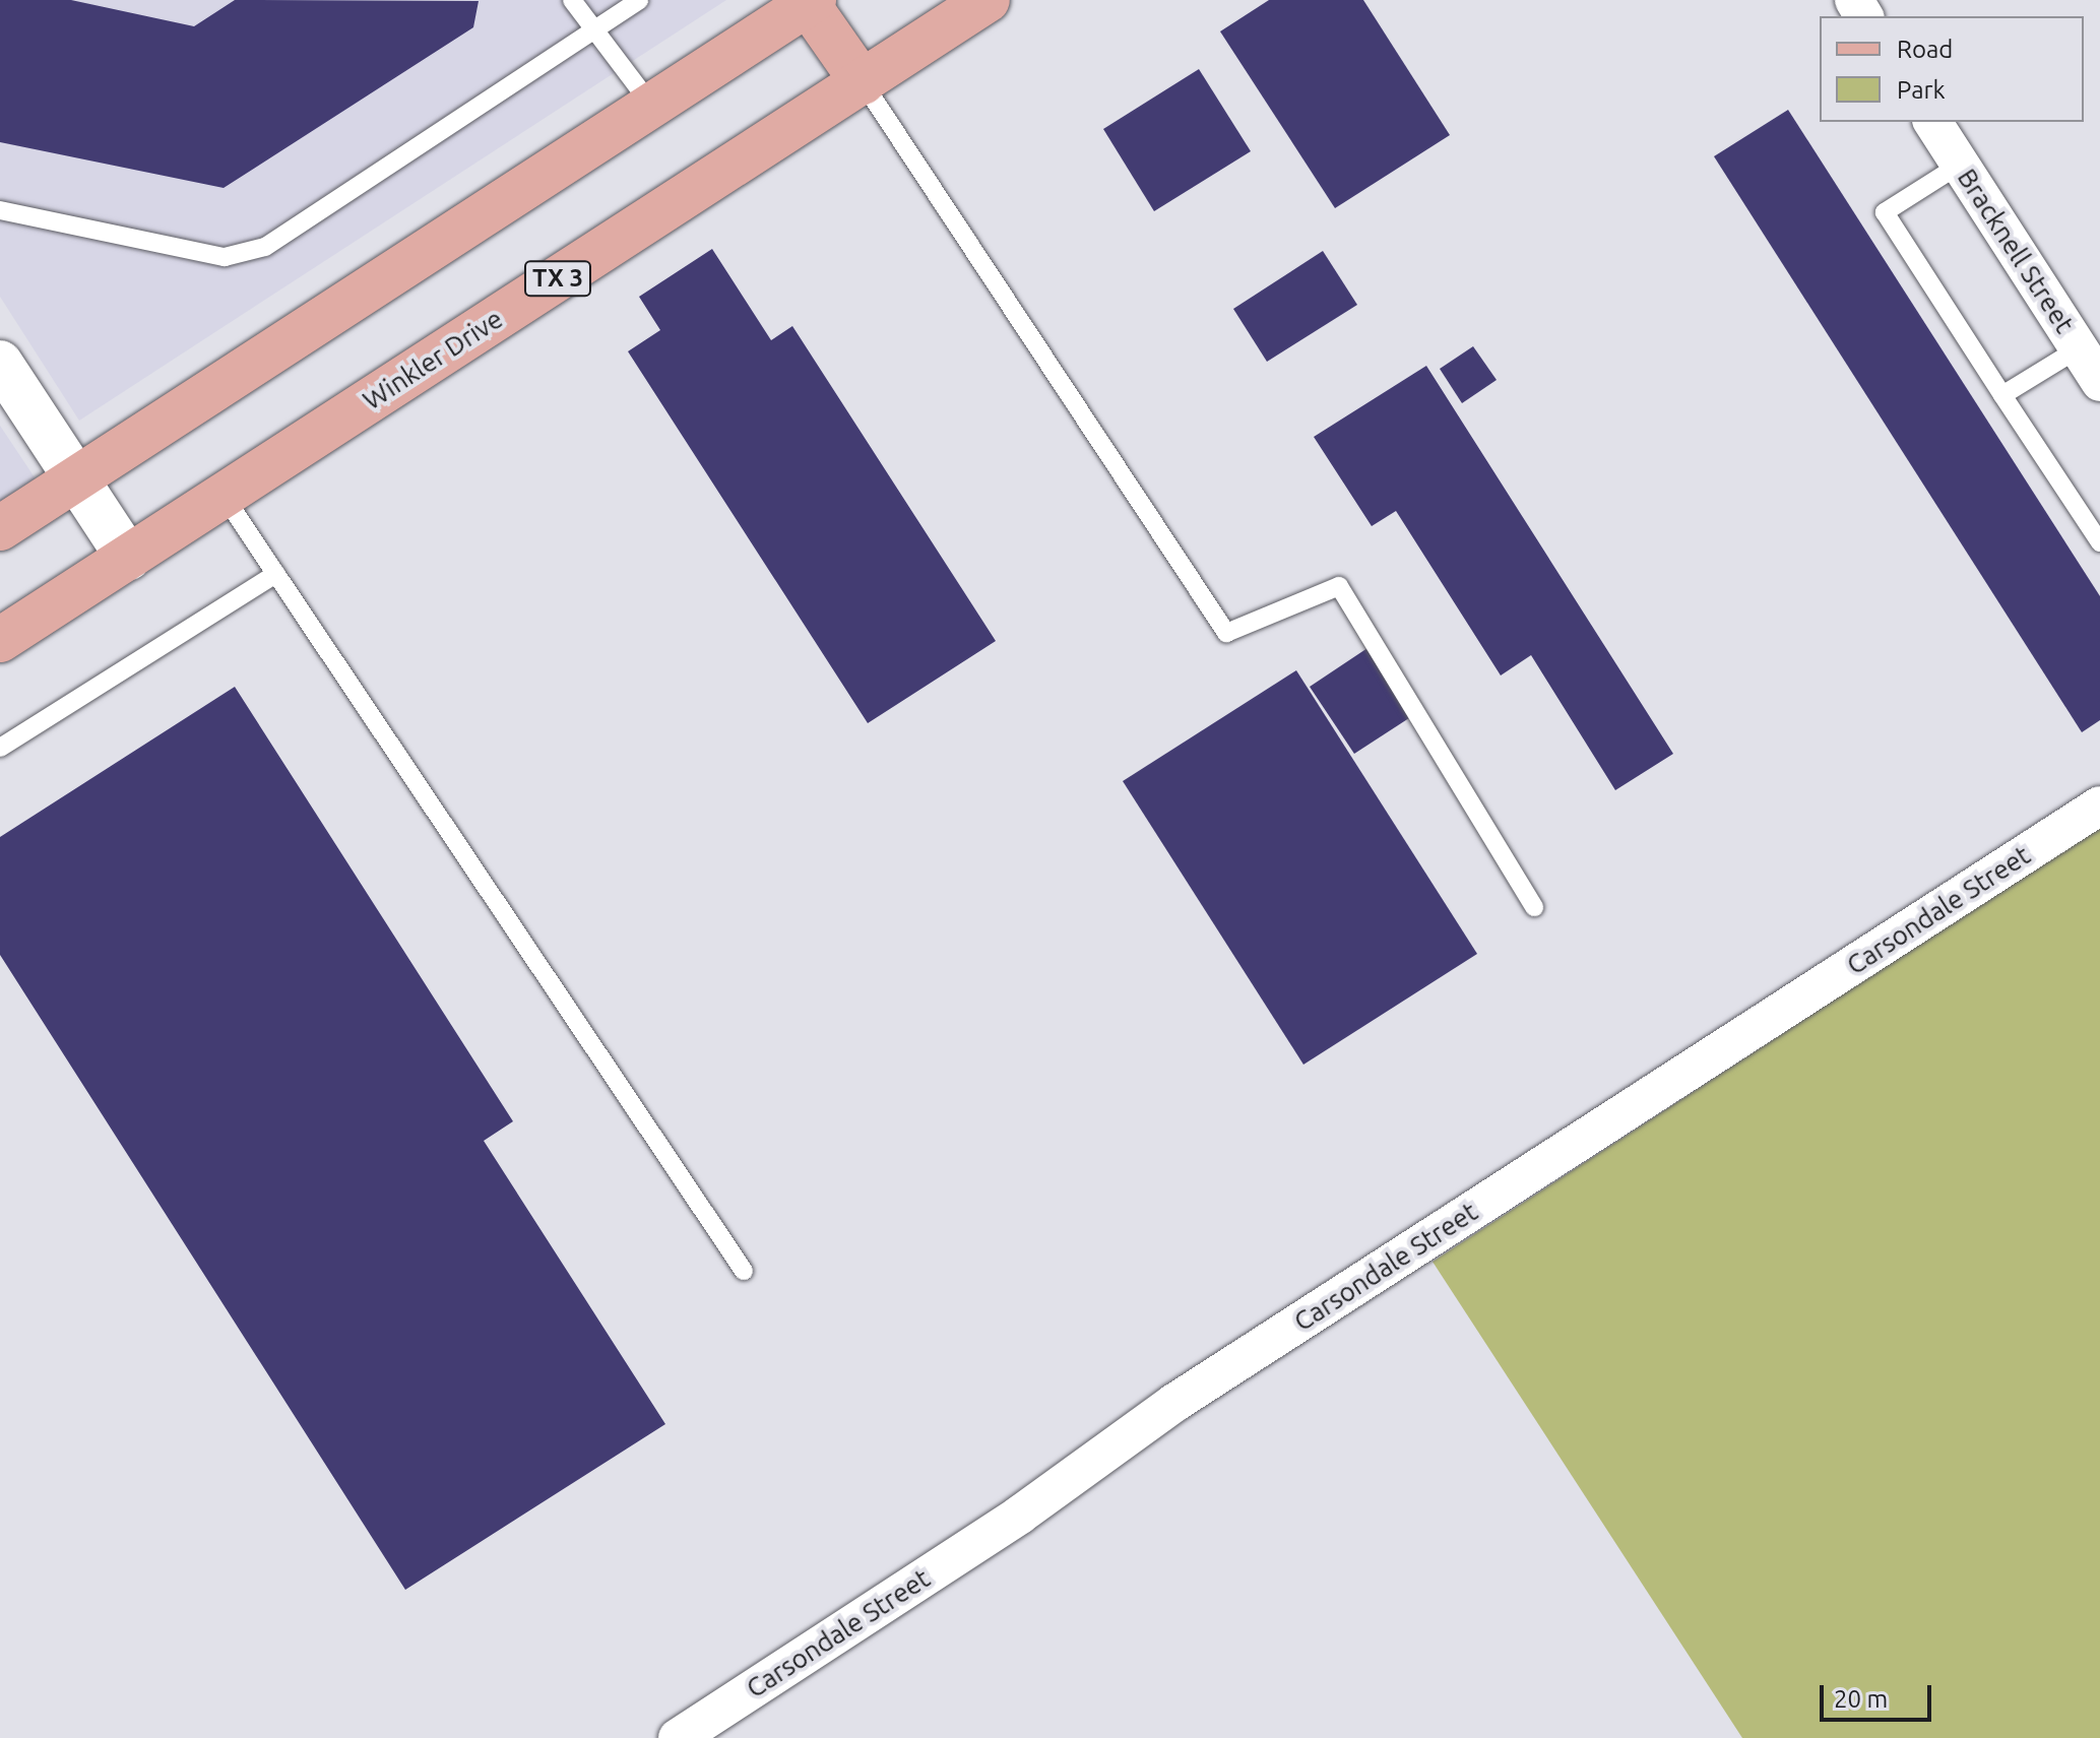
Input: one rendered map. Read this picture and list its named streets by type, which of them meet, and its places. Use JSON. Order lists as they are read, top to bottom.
{
  "streets": {
    "main road": ["TX 3", "Winkler Drive"],
    "street": ["Bracknell Street", "Carsondale Street"]
  },
  "legend": ["Road", "Park"],
  "scale_bar": "20 m"
}
